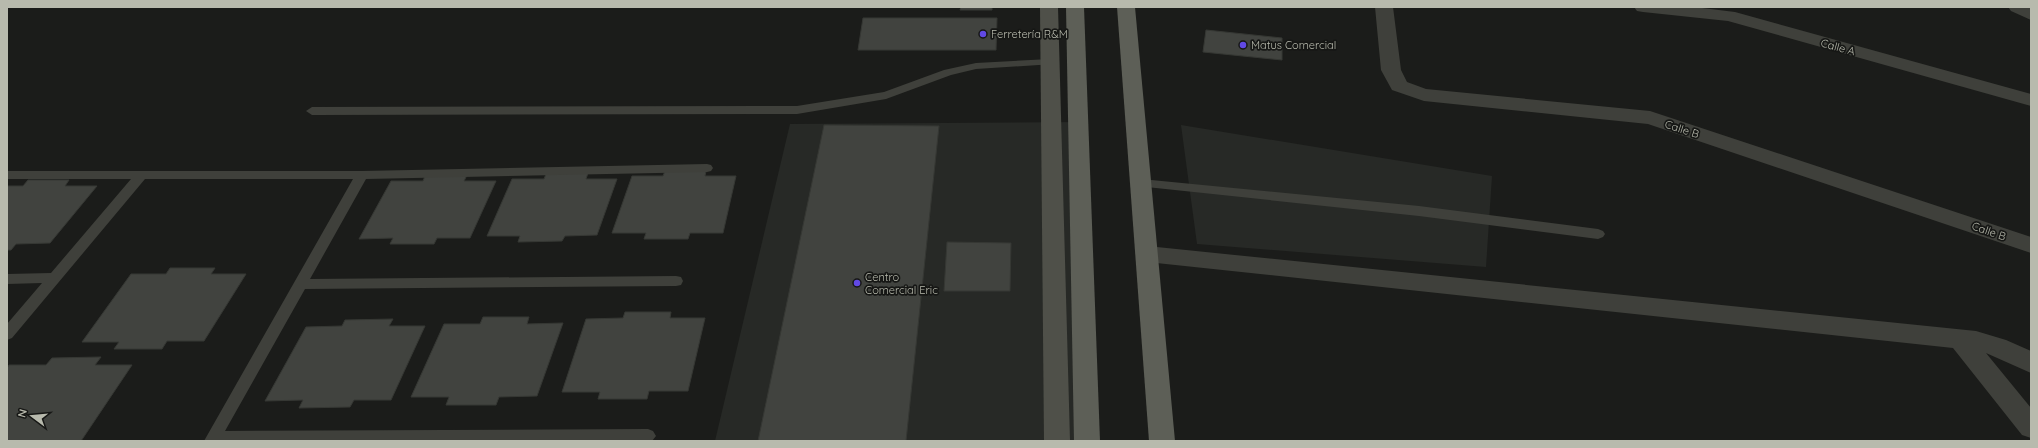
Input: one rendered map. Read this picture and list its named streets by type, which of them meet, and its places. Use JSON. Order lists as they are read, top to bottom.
{
  "streets": {
    "street": ["Calle A", "Calle B"]
  },
  "places": ["Ferretería R&M", "Matus Comercial", "Centro Comercial Eric"],
  "north": "left"
}
